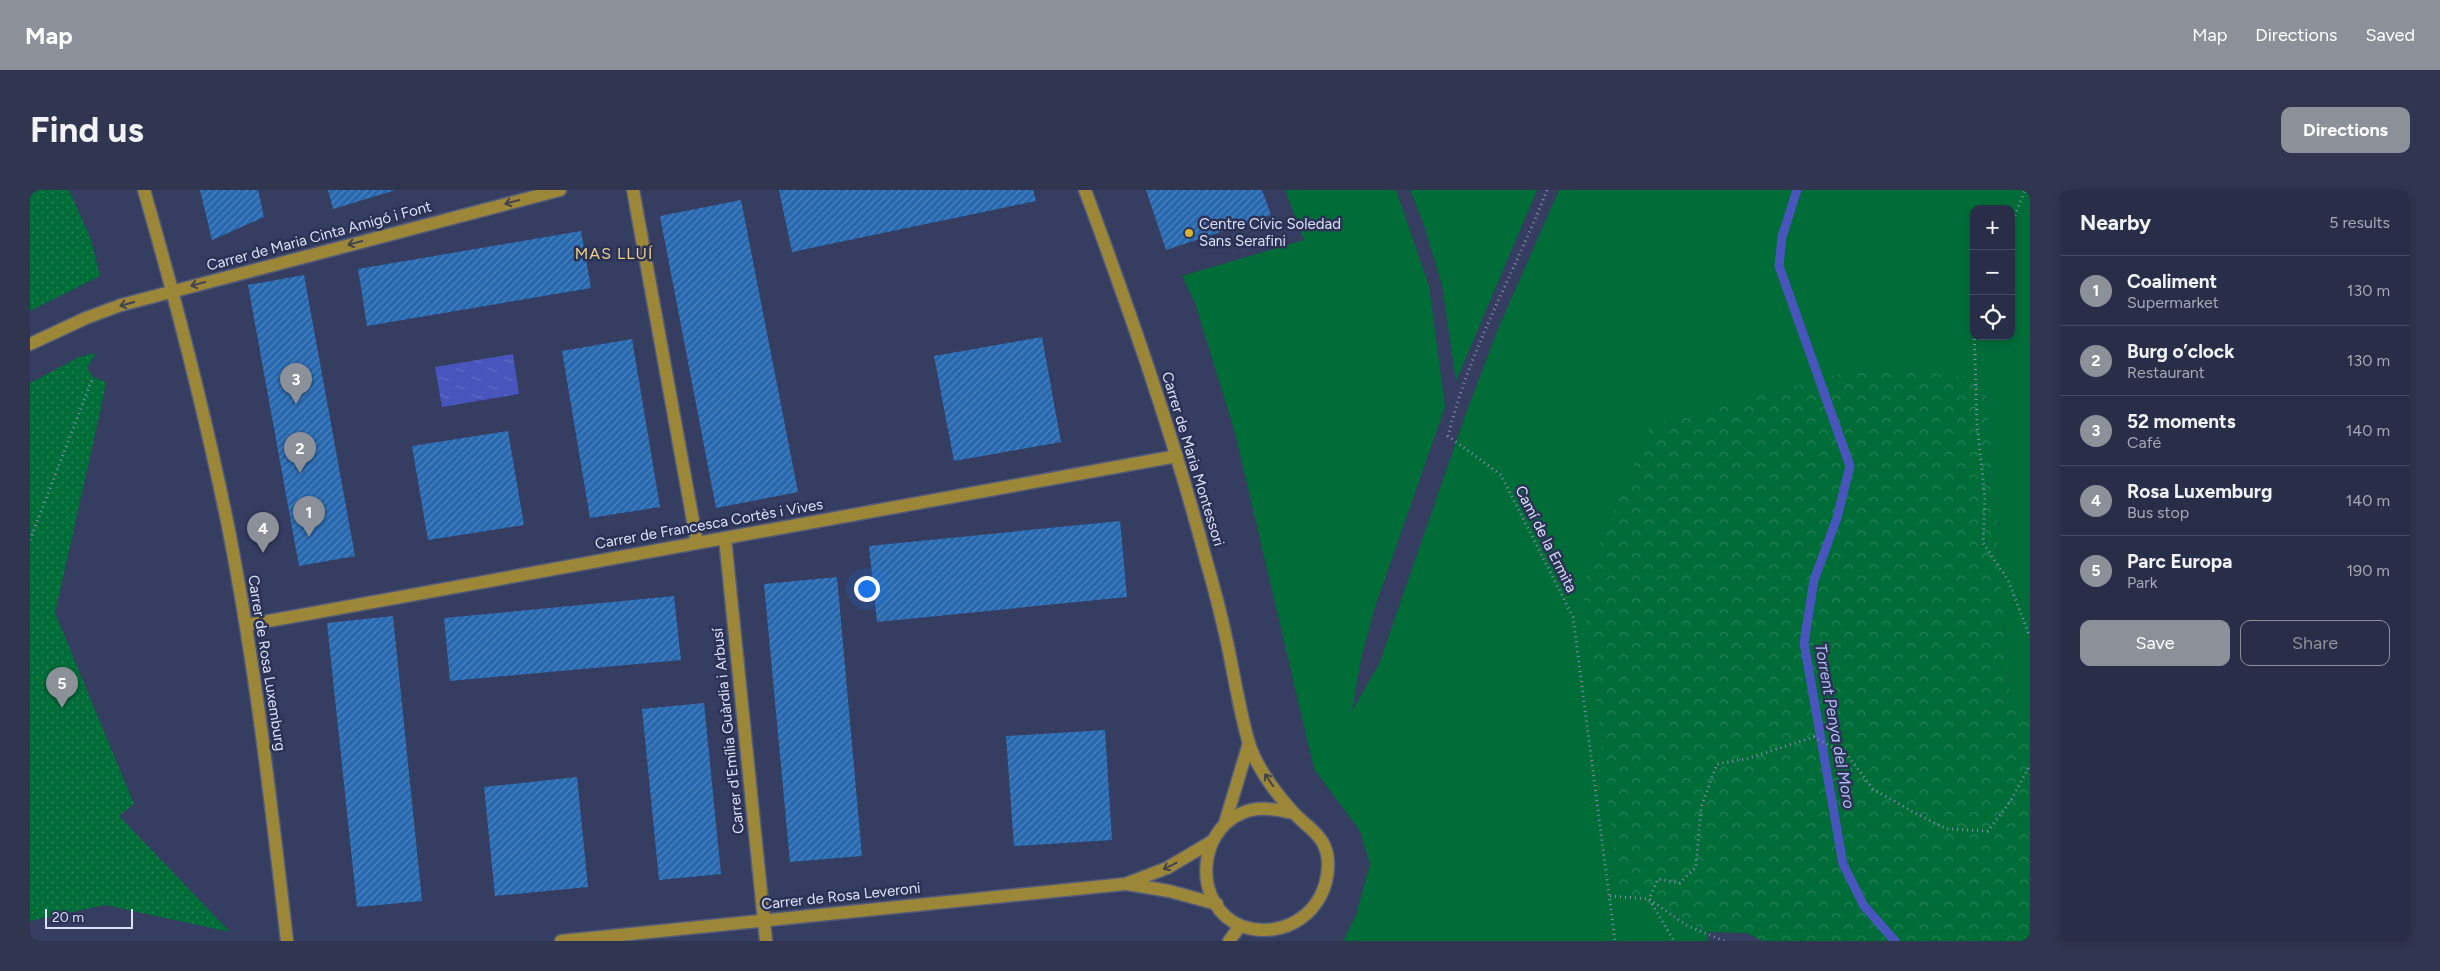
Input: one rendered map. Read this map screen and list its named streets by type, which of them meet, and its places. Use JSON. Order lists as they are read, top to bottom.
{
  "streets": {
    "street": [
      "Carrer de Maria Cinta Amigó i Font",
      "Carrer de Maria Montessori",
      "Carrer de Francesca Cortès i Vives",
      "Carrer de Rosa Luxemburg",
      "Carrer d'Emília Guàrdia i Arbusí",
      "Carrer de Rosa Leveroni"
    ],
    "path": ["Camí de la Ermita"]
  },
  "crossings": [
    ["Carrer de Maria Cinta Amigó i Font", "Carrer de Rosa Luxemburg"],
    ["Carrer de Maria Montessori", "Carrer de Francesca Cortès i Vives"],
    ["Carrer de Maria Montessori", "Carrer de Rosa Leveroni"],
    ["Carrer de Francesca Cortès i Vives", "Carrer de Rosa Luxemburg"],
    ["Carrer de Francesca Cortès i Vives", "Carrer d'Emília Guàrdia i Arbusí"],
    ["Carrer d'Emília Guàrdia i Arbusí", "Carrer de Rosa Leveroni"]
  ],
  "one_way": ["Carrer de Maria Cinta Amigó i Font"],
  "districts": ["MAS LLUÍ"],
  "water": ["Torrent Penya del Moro"],
  "places": ["Centre Cívic Soledad Sans Serafini"],
  "scale_bar": "20 m",
  "page": {
    "header": "Map",
    "nav": ["Map", "Directions", "Saved"],
    "buttons": [
      "Directions",
      ["Save", "Share"]
    ],
    "title": "Find us",
    "heading": ["Nearby", "5 results"],
    "map_buttons": ["+", "−"],
    "list": [
      {
        "mark": "1",
        "name": "Coaliment",
        "note": "Supermarket",
        "value": "130 m"
      },
      {
        "mark": "2",
        "name": "Burg o’clock",
        "note": "Restaurant",
        "value": "130 m"
      },
      {
        "mark": "3",
        "name": "52 moments",
        "note": "Café",
        "value": "140 m"
      },
      {
        "mark": "4",
        "name": "Rosa Luxemburg",
        "note": "Bus stop",
        "value": "140 m"
      },
      {
        "mark": "5",
        "name": "Parc Europa",
        "note": "Park",
        "value": "190 m"
      }
    ],
    "pins": [
      "3",
      "2",
      "1",
      "4",
      "5"
    ],
    "scale": "20 m"
  }
}
